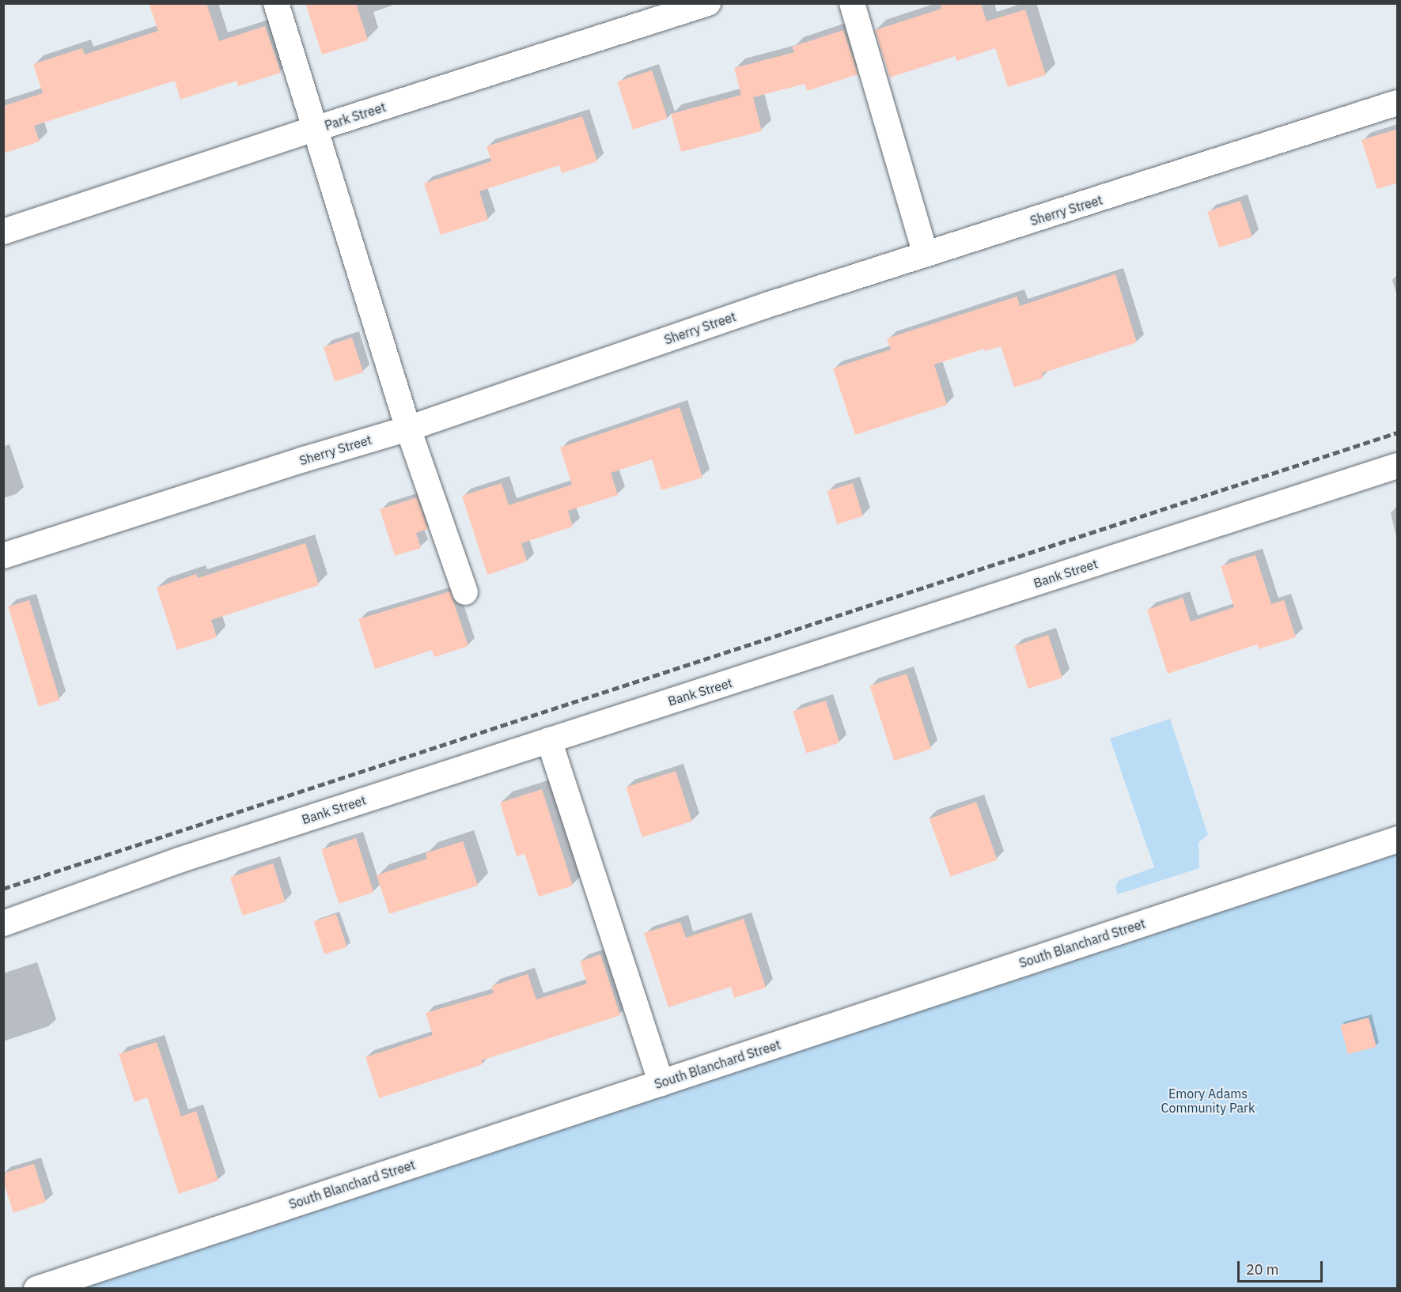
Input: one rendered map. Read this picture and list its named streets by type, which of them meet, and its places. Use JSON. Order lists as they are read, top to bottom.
{
  "streets": {
    "street": [
      "Park Street",
      "Sherry Street",
      "Bank Street",
      "South Blanchard Street"
    ]
  },
  "parks": ["Emory Adams Community Park"],
  "scale_bar": "20 m"
}
